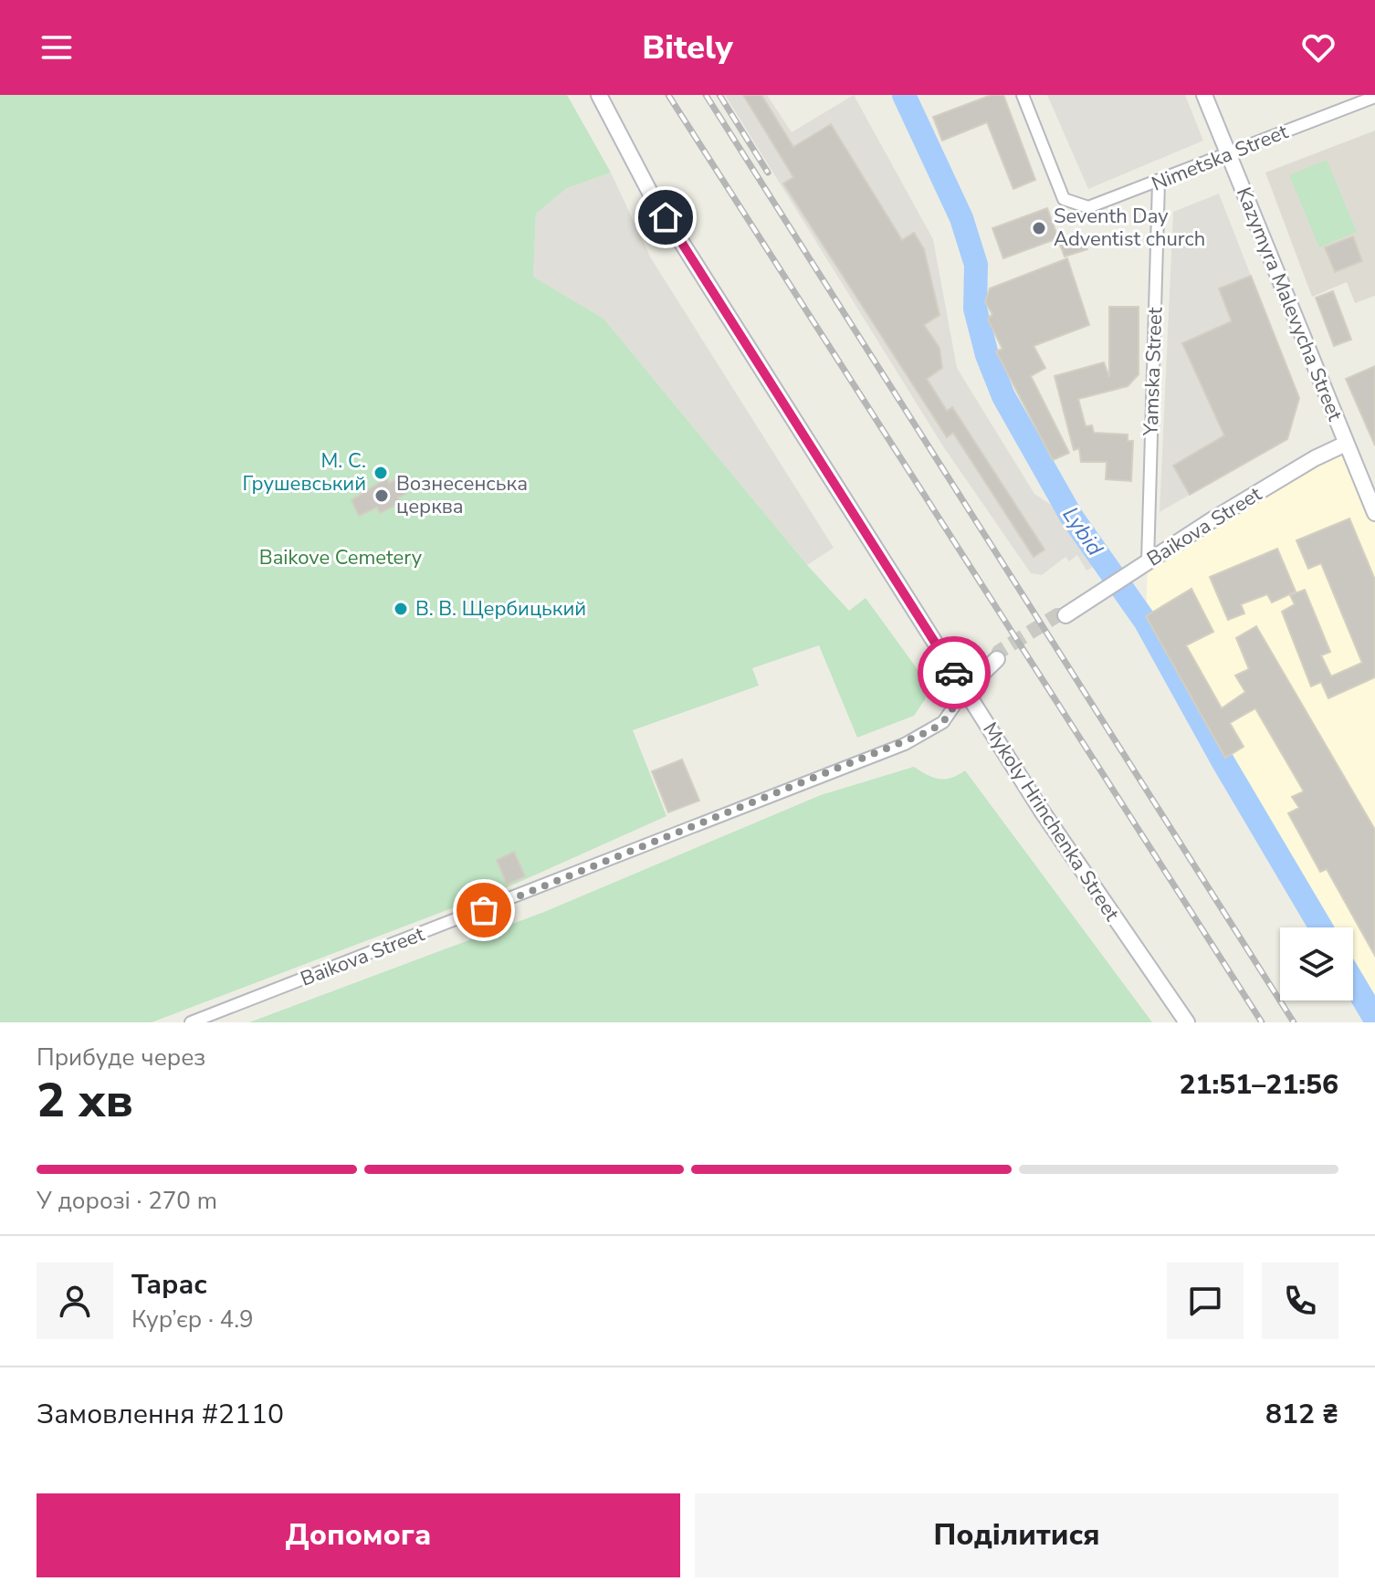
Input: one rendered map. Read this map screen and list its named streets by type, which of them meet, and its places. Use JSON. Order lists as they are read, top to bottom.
{
  "streets": {
    "main road": ["Kazymyra Malevycha Street", "Baikova Street", "Mykoly Hrinchenka Street"],
    "street": ["Nimetska Street", "Yamska Street"]
  },
  "crossings": [
    ["Nimetska Street", "Kazymyra Malevycha Street"],
    ["Nimetska Street", "Yamska Street"],
    ["Kazymyra Malevycha Street", "Baikova Street"],
    ["Yamska Street", "Baikova Street"],
    ["Baikova Street", "Mykoly Hrinchenka Street"]
  ],
  "water": ["Lybid"],
  "parks": ["Baikove Cemetery"],
  "places": [
    "Seventh Day Adventist church",
    "М. С. Грушевський",
    "Вознесенська церква",
    "В. В. Щербицький"
  ],
  "page": {
    "header": "Bitely",
    "heading": ["2 хв", "Прибуде через", "21:51–21:56"],
    "panel": [
      "Тарас",
      "Кур’єр · 4.9",
      "Замовлення #2110",
      "812 ₴"
    ],
    "bar": "У дорозі · 270 m",
    "buttons": ["Допомога", "Поділитися"]
  }
}
